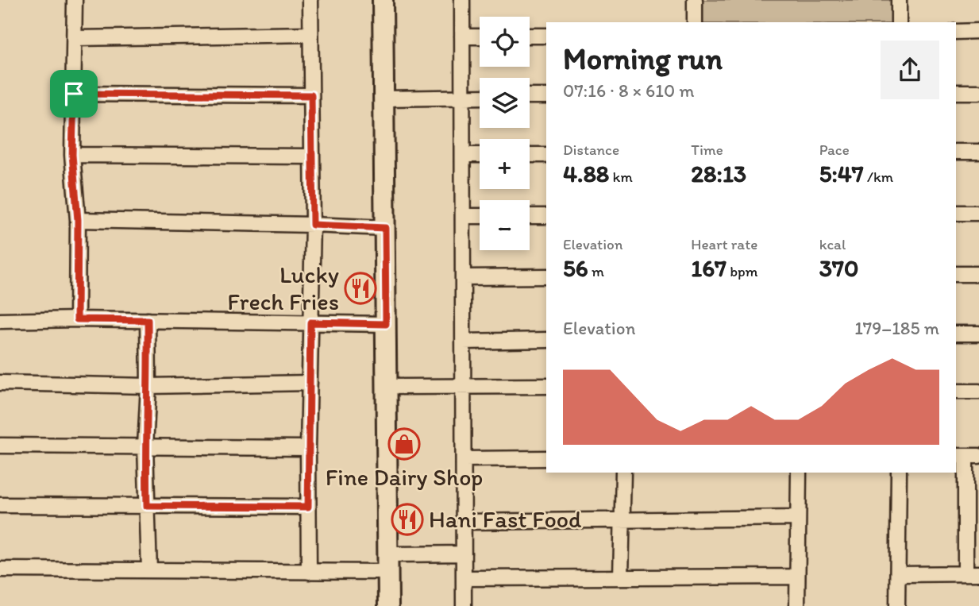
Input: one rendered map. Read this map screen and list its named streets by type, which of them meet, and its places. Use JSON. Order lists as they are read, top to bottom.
{
  "places": {
    "restaurant": ["Lucky Frech Fries", "Hani Fast Food"],
    "shop": ["Fine Dairy Shop"]
  },
  "page": {
    "map_buttons": ["+", "−"],
    "heading": ["Morning run", "07:16 · 8 × 610 m"],
    "stats": [
      ["Distance", "4.88 km"],
      ["Time", "28:13"],
      ["Pace", "5:47 /km"],
      ["Elevation", "56 m"],
      ["Heart rate", "167 bpm"],
      ["kcal", "370"]
    ],
    "chart": ["Elevation", "179–185 m"]
  }
}
